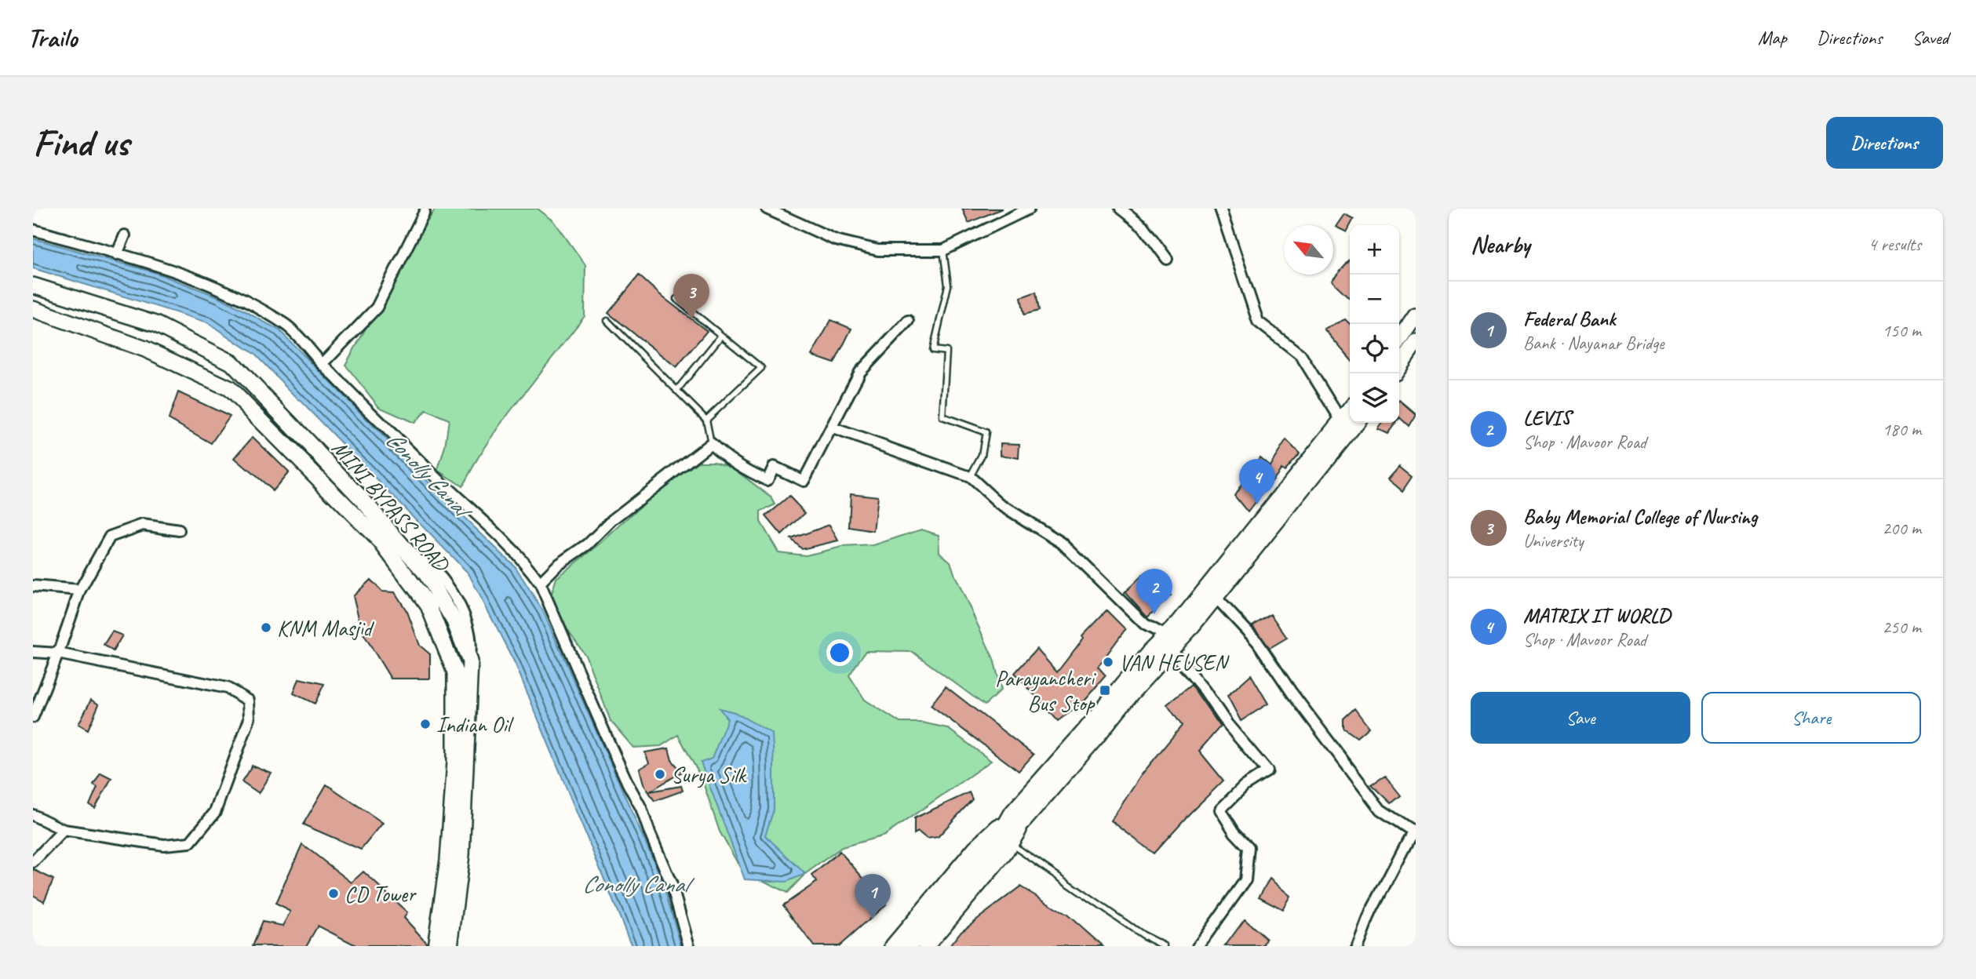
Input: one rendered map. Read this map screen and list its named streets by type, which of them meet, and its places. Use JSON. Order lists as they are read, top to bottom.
{
  "streets": {
    "main road": ["MINI BYPASS ROAD"]
  },
  "water": ["Conolly Canal"],
  "places": {
    "other": [
      "KNM Masjid",
      "VAN HEUSEN",
      "Indian Oil",
      "Surya Silk",
      "CD Tower"
    ],
    "transit": ["Parayancheri Bus Stop"]
  },
  "north": "top left",
  "page": {
    "header": "Trailo",
    "nav": ["Map", "Directions", "Saved"],
    "buttons": [
      "Directions",
      ["Save", "Share"]
    ],
    "title": "Find us",
    "heading": ["Nearby", "4 results"],
    "map_buttons": ["+", "−"],
    "pins": [
      "3",
      "4",
      "2",
      "1"
    ],
    "list": [
      {
        "mark": "1",
        "name": "Federal Bank",
        "note": "Bank · Nayanar Bridge",
        "value": "150 m"
      },
      {
        "mark": "2",
        "name": "LEVIS",
        "note": "Shop · Mavoor Road",
        "value": "180 m"
      },
      {
        "mark": "3",
        "name": "Baby Memorial College of Nursing",
        "note": "University",
        "value": "200 m"
      },
      {
        "mark": "4",
        "name": "MATRIX IT WORLD",
        "note": "Shop · Mavoor Road",
        "value": "250 m"
      }
    ]
  }
}
